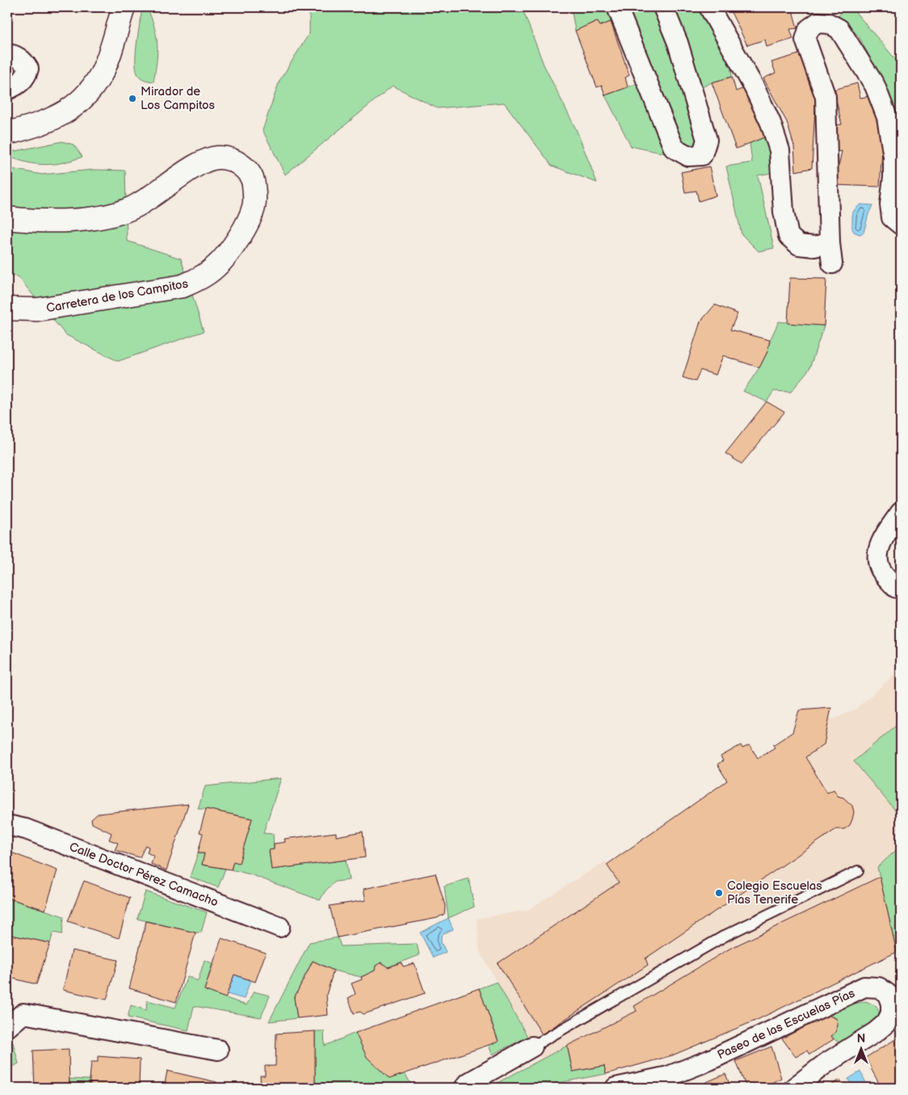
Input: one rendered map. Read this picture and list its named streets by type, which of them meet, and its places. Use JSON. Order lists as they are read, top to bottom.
{
  "streets": {
    "main road": ["Carretera de los Campitos"],
    "street": ["Calle Doctor Pérez Camacho", "Paseo de las Escuelas Pías"]
  },
  "places": ["Mirador de Los Campitos", "Colegio Escuelas Pías Tenerife"],
  "north": "top"
}
